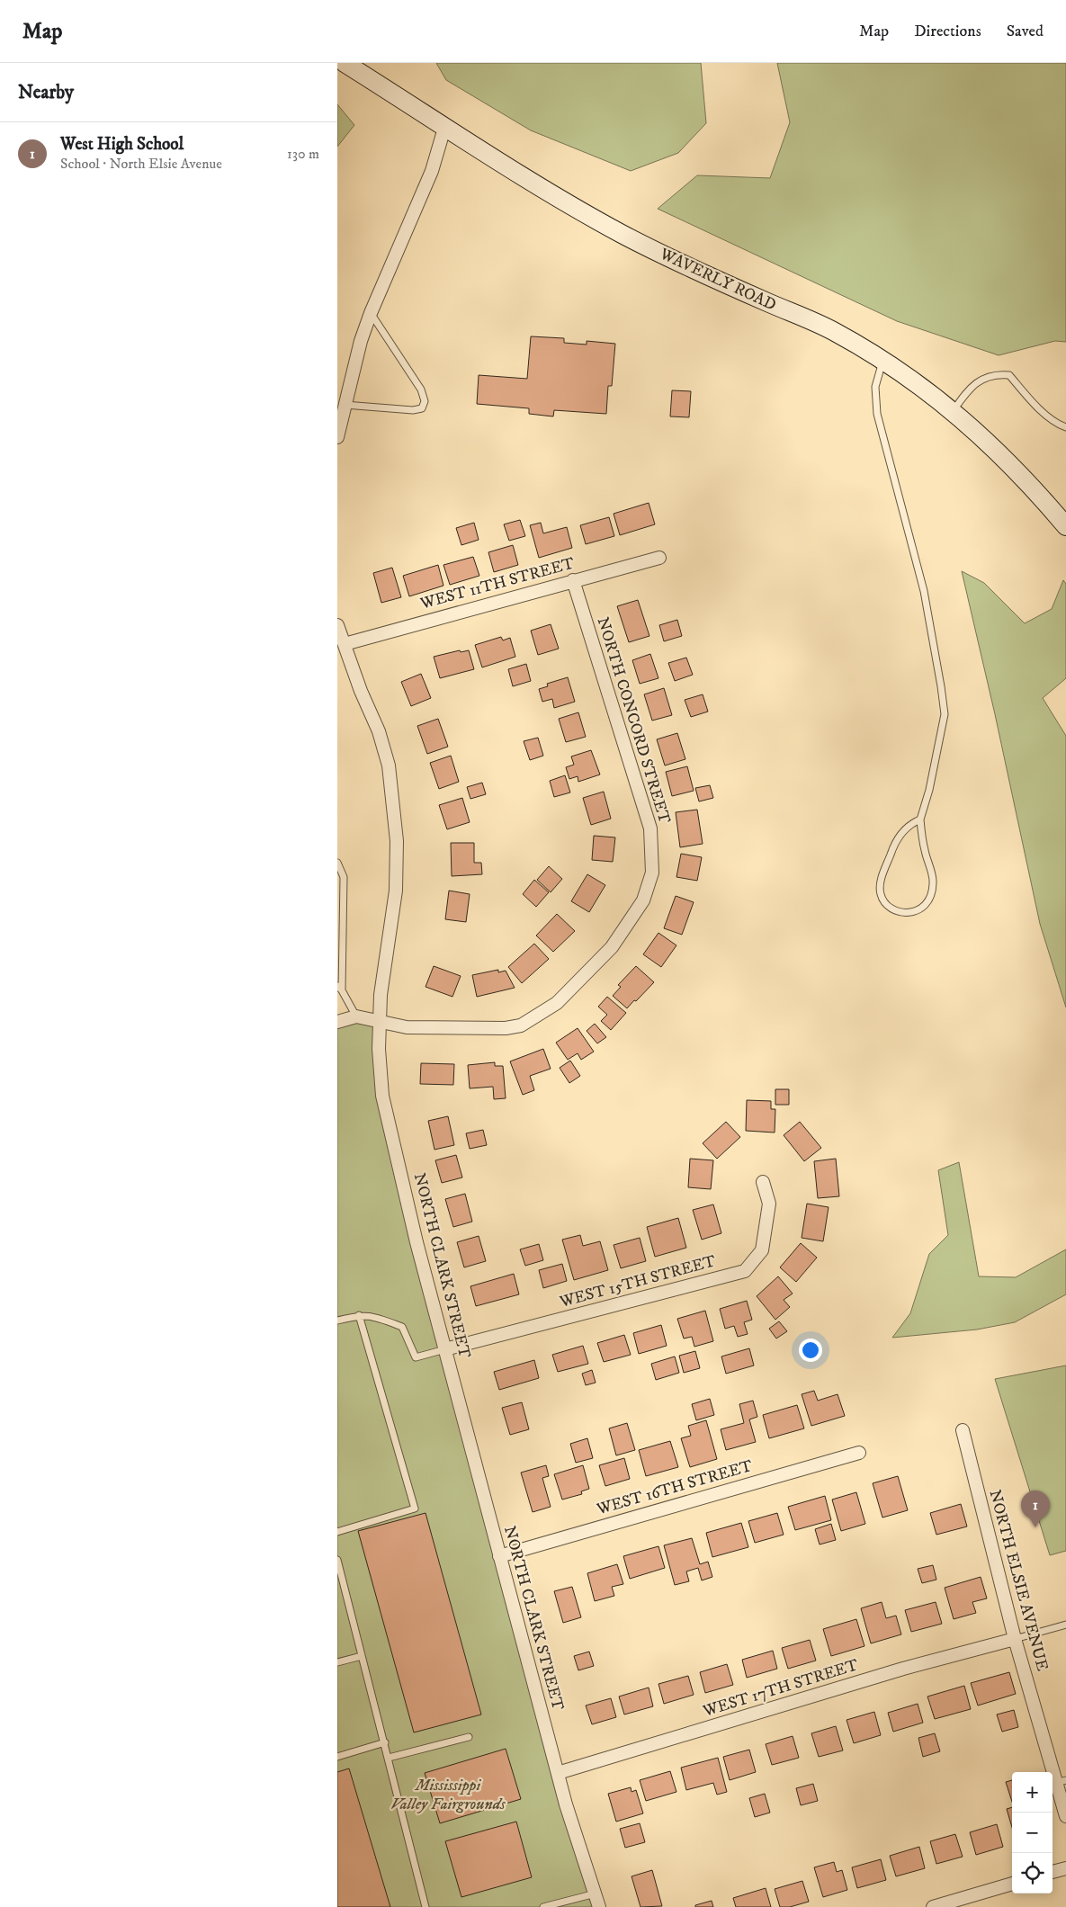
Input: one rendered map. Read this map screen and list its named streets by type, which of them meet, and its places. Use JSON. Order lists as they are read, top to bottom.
{
  "streets": {
    "street": [
      "WAVERLY ROAD",
      "WEST 11TH STREET",
      "NORTH CONCORD STREET",
      "NORTH CLARK STREET",
      "WEST 15TH STREET",
      "WEST 16TH STREET",
      "NORTH ELSIE AVENUE",
      "WEST 17TH STREET"
    ]
  },
  "crossings": [
    ["WEST 11TH STREET", "NORTH CONCORD STREET"],
    ["WEST 11TH STREET", "NORTH CLARK STREET"],
    ["NORTH CONCORD STREET", "NORTH CLARK STREET"],
    ["NORTH CLARK STREET", "WEST 15TH STREET"],
    ["NORTH CLARK STREET", "WEST 16TH STREET"],
    ["NORTH CLARK STREET", "WEST 17TH STREET"],
    ["NORTH ELSIE AVENUE", "WEST 17TH STREET"]
  ],
  "parks": ["Mississippi Valley Fairgrounds"],
  "page": {
    "header": "Map",
    "nav": ["Map", "Directions", "Saved"],
    "heading": "Nearby",
    "list": [
      {
        "mark": "1",
        "name": "West High School",
        "note": "School · North Elsie Avenue",
        "value": "130 m"
      }
    ],
    "pins": "1",
    "map_buttons": ["+", "−"]
  }
}
